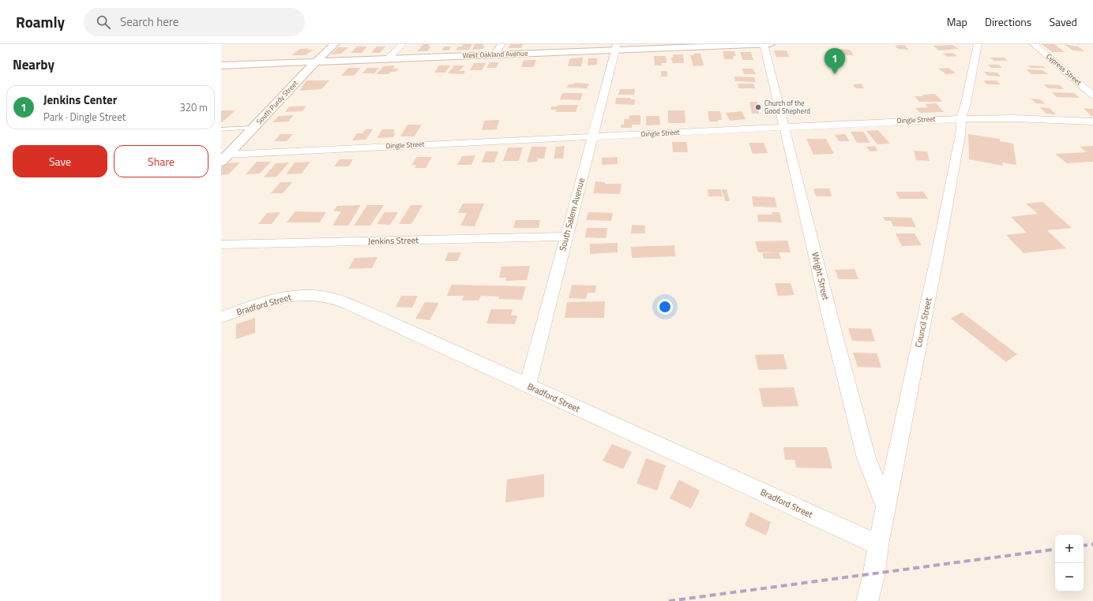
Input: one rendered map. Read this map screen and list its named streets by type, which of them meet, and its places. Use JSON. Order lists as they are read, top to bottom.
{
  "streets": {
    "street": [
      "West Oakland Avenue",
      "Cypress Street",
      "South Purdy Street",
      "Dingle Street",
      "South Salem Avenue",
      "Jenkins Street",
      "Wright Street",
      "Bradford Street",
      "Council Street"
    ]
  },
  "crossings": [
    ["West Oakland Avenue", "South Purdy Street"],
    ["West Oakland Avenue", "South Salem Avenue"],
    ["West Oakland Avenue", "Wright Street"],
    ["South Purdy Street", "Dingle Street"],
    ["Dingle Street", "South Salem Avenue"],
    ["Dingle Street", "Wright Street"],
    ["Dingle Street", "Council Street"],
    ["South Salem Avenue", "Jenkins Street"],
    ["South Salem Avenue", "Bradford Street"],
    ["Wright Street", "Council Street"],
    ["Bradford Street", "Council Street"]
  ],
  "places": ["Church of the Good Shepherd"],
  "page": {
    "header": "Roamly",
    "search": "Search here",
    "nav": ["Map", "Directions", "Saved"],
    "heading": "Nearby",
    "pins": "1",
    "list": [
      {
        "mark": "1",
        "name": "Jenkins Center",
        "note": "Park · Dingle Street",
        "value": "320 m"
      }
    ],
    "buttons": ["Save", "Share"],
    "map_buttons": ["+", "−"]
  }
}
